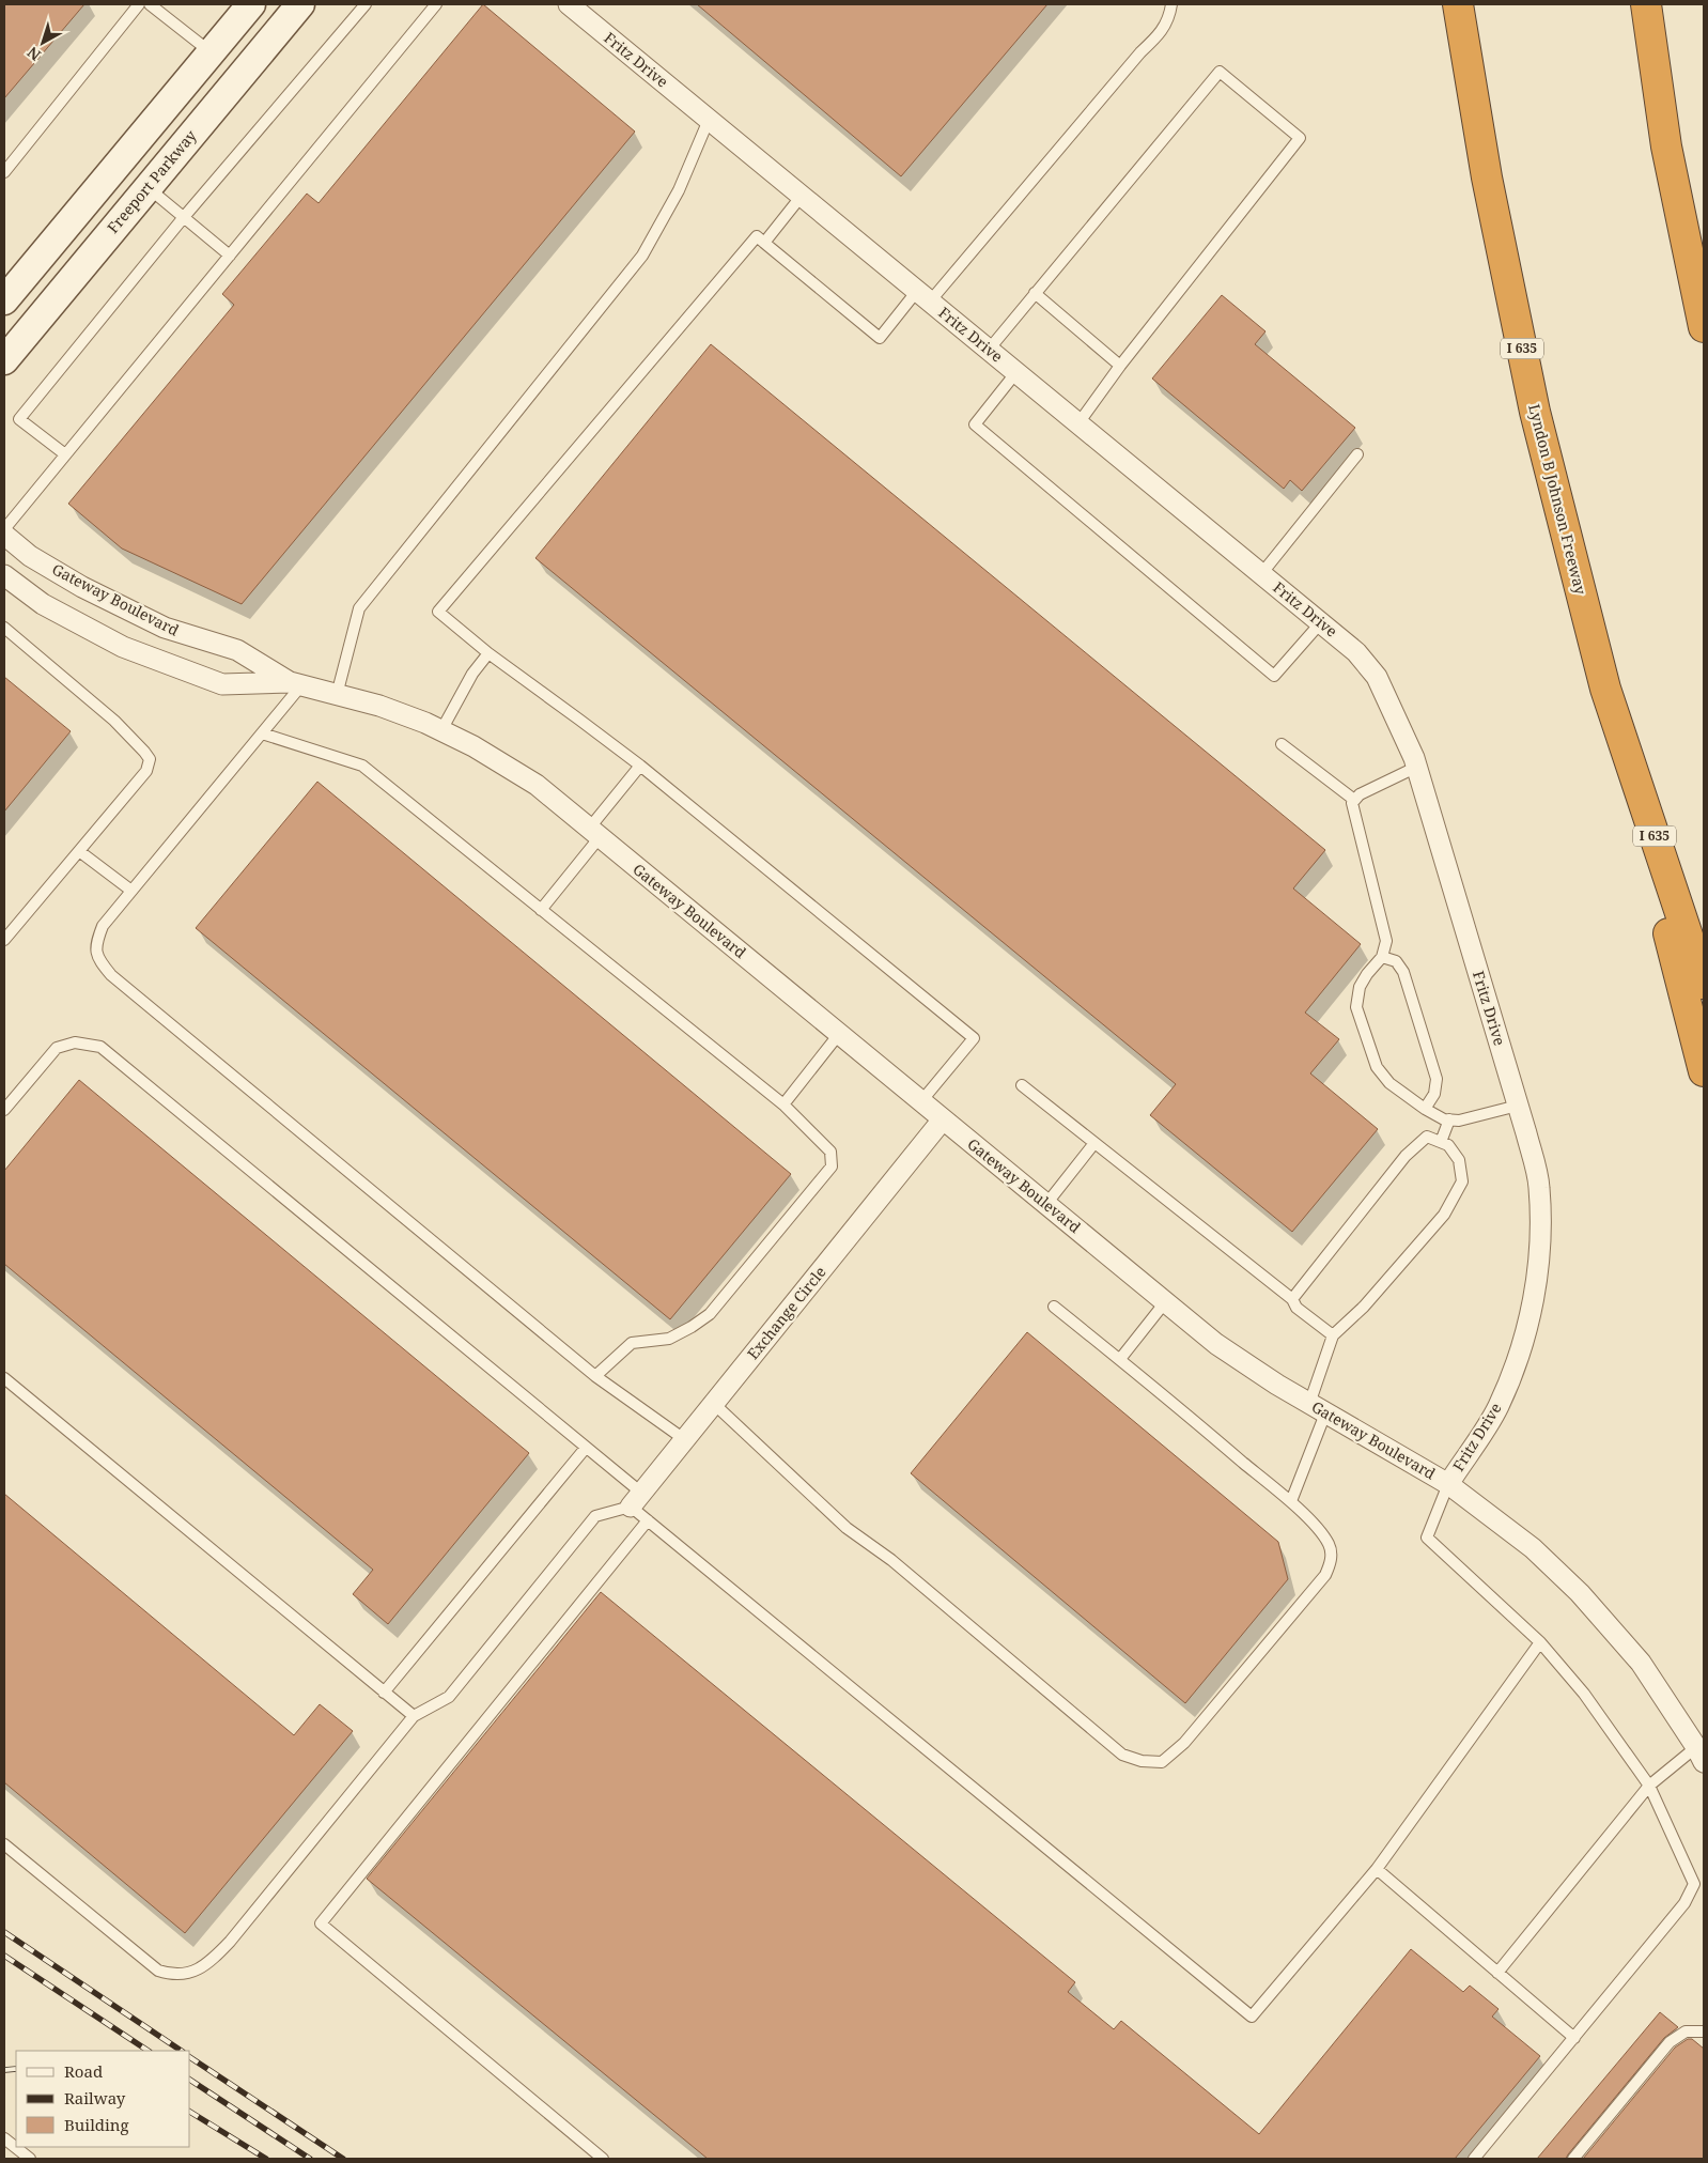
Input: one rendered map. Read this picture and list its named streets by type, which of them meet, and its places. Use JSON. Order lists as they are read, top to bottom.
{
  "streets": {
    "highway": ["I 635", "Lyndon B Johnson Freeway"],
    "main road": ["Freeport Parkway"],
    "street": ["Fritz Drive", "Gateway Boulevard", "Exchange Circle"]
  },
  "crossings": [
    ["Fritz Drive", "Gateway Boulevard"],
    ["Gateway Boulevard", "Exchange Circle"]
  ],
  "legend": ["Road", "Railway", "Building"],
  "north": "bottom left"
}
